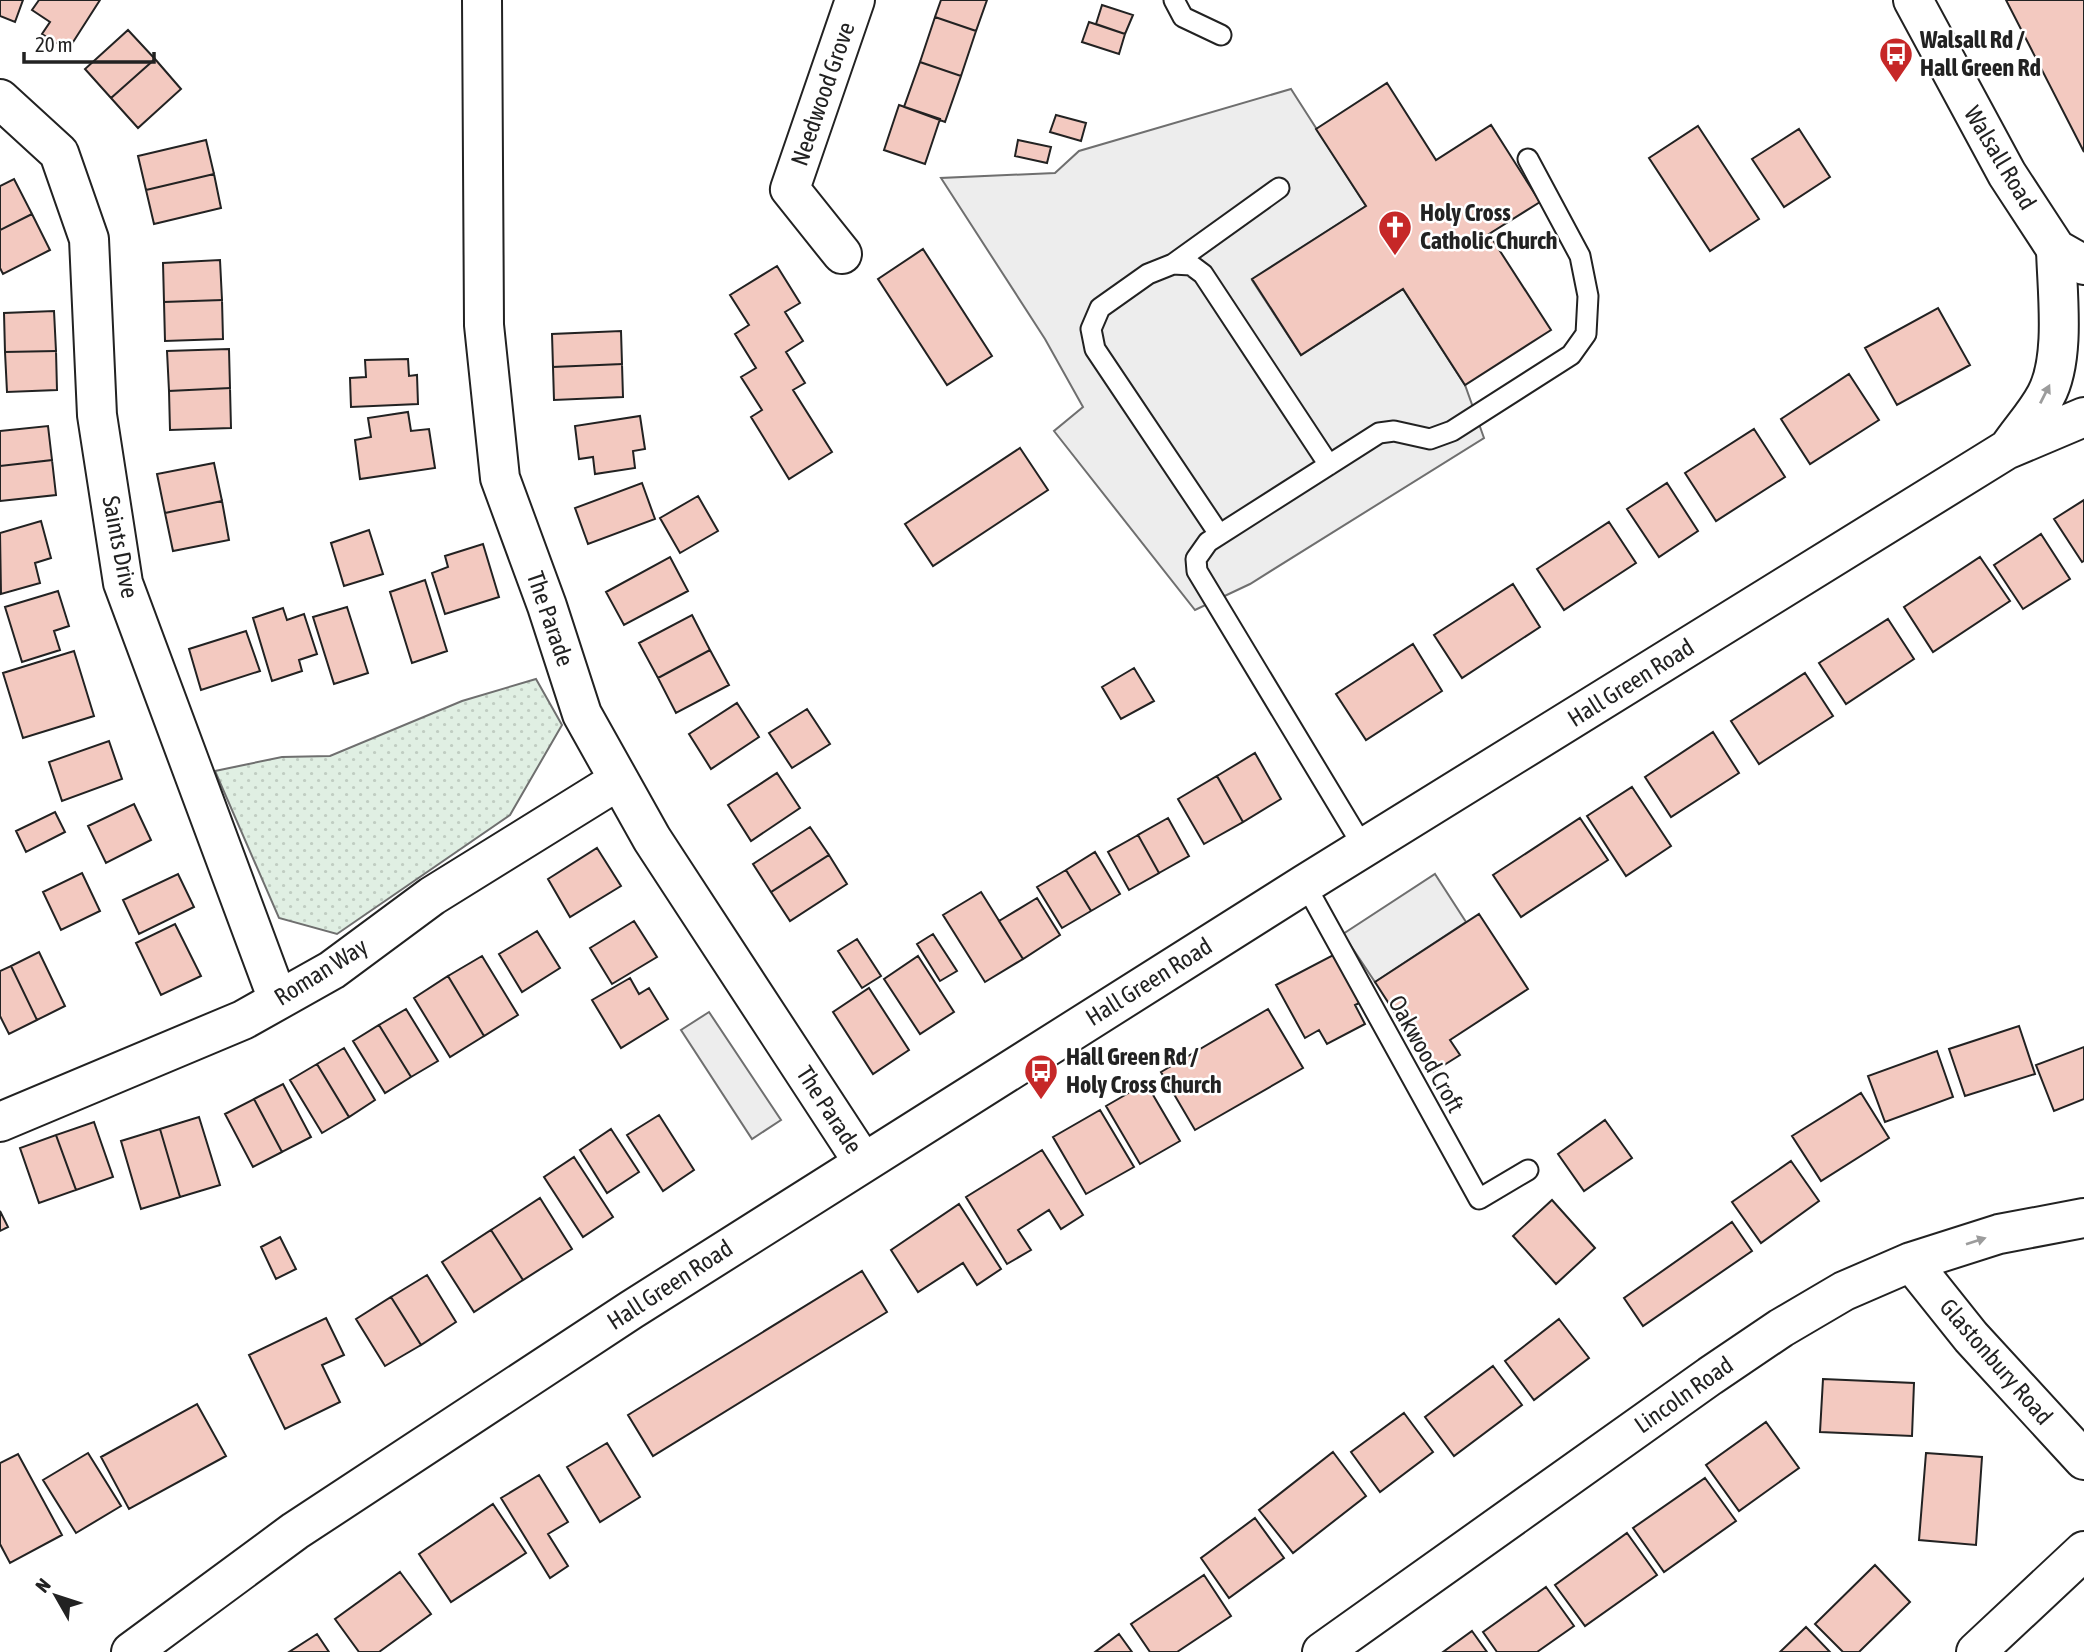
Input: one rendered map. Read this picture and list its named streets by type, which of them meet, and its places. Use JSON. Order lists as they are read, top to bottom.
{
  "streets": {
    "street": [
      "Needwood Grove",
      "Walsall Road",
      "Saints Drive",
      "The Parade",
      "Hall Green Road",
      "Roman Way",
      "Glastonbury Road",
      "Lincoln Road"
    ],
    "lane": ["Oakwood Croft"]
  },
  "crossings": [
    ["Walsall Road", "Hall Green Road"],
    ["Saints Drive", "Roman Way"],
    ["The Parade", "Hall Green Road"],
    ["The Parade", "Roman Way"],
    ["Hall Green Road", "Oakwood Croft"],
    ["Glastonbury Road", "Lincoln Road"]
  ],
  "places": {
    "bus stop": ["Walsall Rd / Hall Green Rd", "Hall Green Rd / Holy Cross Church"],
    "church": ["Holy Cross Catholic Church"]
  },
  "scale_bar": "20 m",
  "north": "top left"
}
